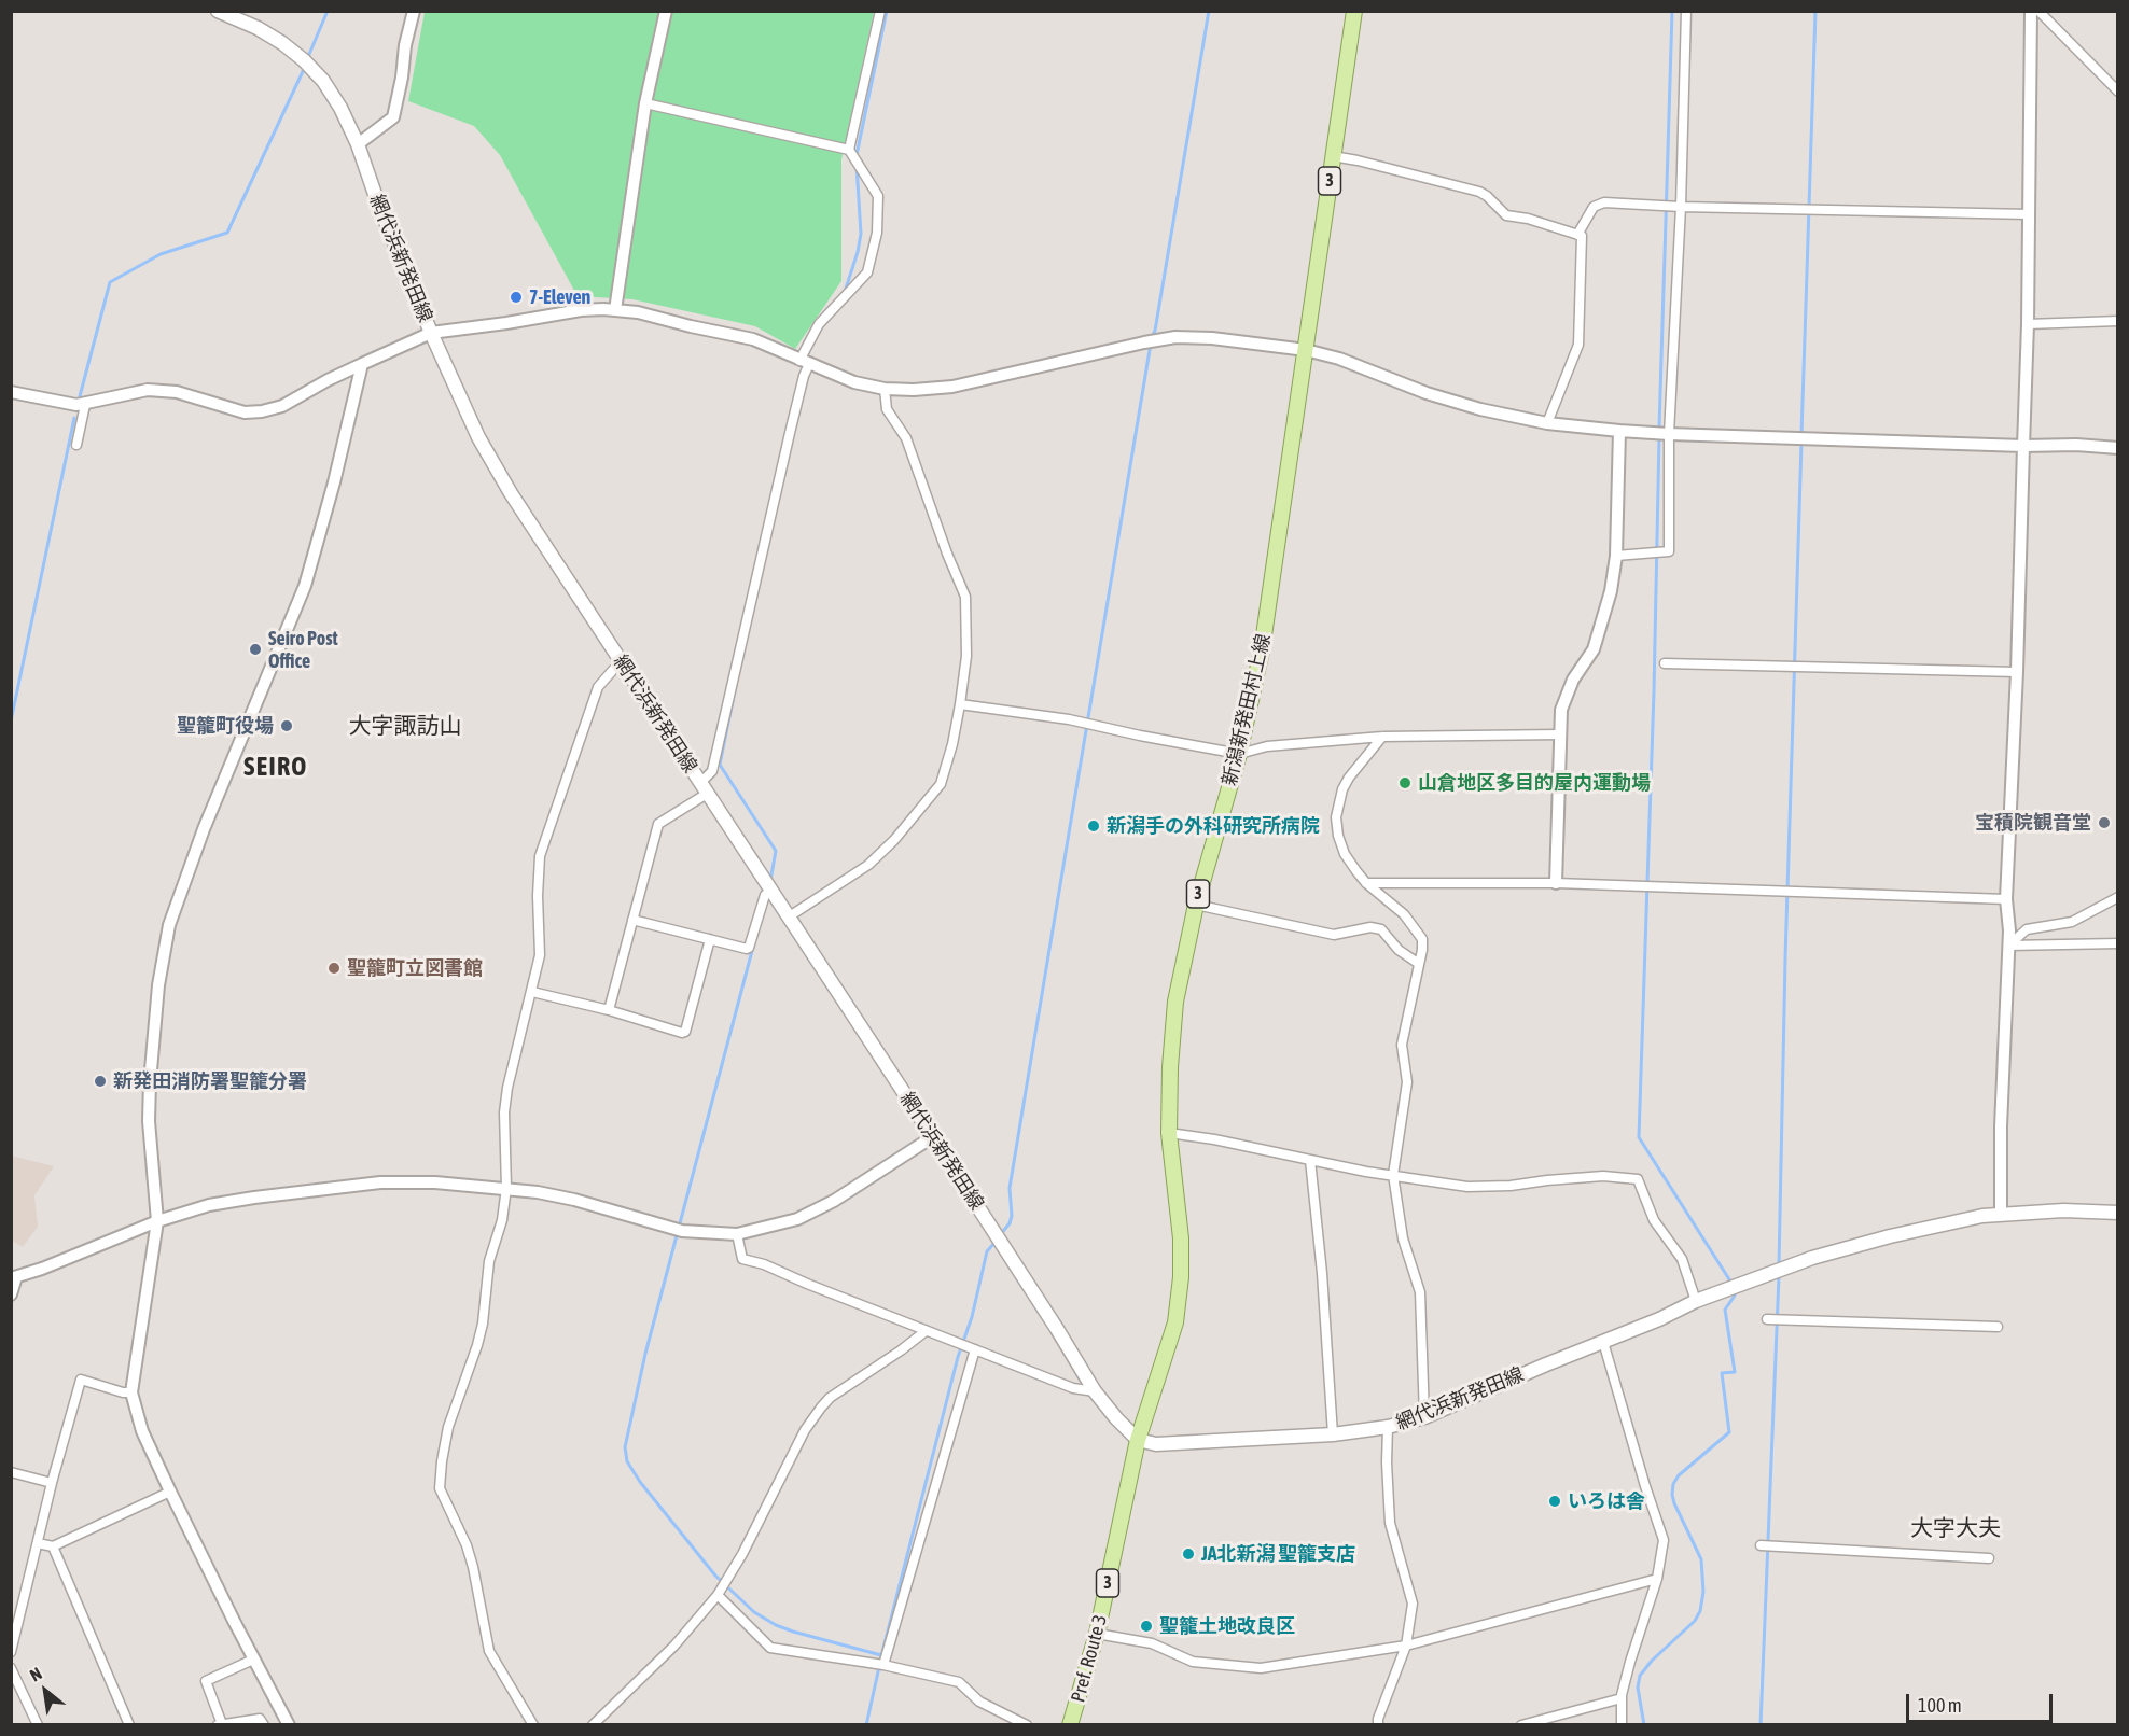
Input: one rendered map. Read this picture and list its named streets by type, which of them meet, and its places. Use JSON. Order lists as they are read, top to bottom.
{
  "streets": {
    "main road": [
      "3",
      "網代浜新発田線",
      "新潟新発田村上線",
      "Pref. Route 3"
    ]
  },
  "crossings": [
    ["網代浜新発田線", "新潟新発田村上線"],
    ["網代浜新発田線", "Pref. Route 3"],
    ["新潟新発田村上線", "Pref. Route 3"]
  ],
  "districts": ["大字諏訪山", "SEIRO", "大字大夫"],
  "places": [
    "7-Eleven",
    "Seiro Post Office",
    "聖籠町役場",
    "山倉地区多目的屋内運動場",
    "宝積院観音堂",
    "新潟手の外科研究所病院",
    "聖籠町立図書館",
    "新発田消防署聖籠分署",
    "いろは舎",
    "JA北新潟 聖籠支店",
    "聖籠土地改良区"
  ],
  "scale_bar": "100 m",
  "north": "top left"
}
